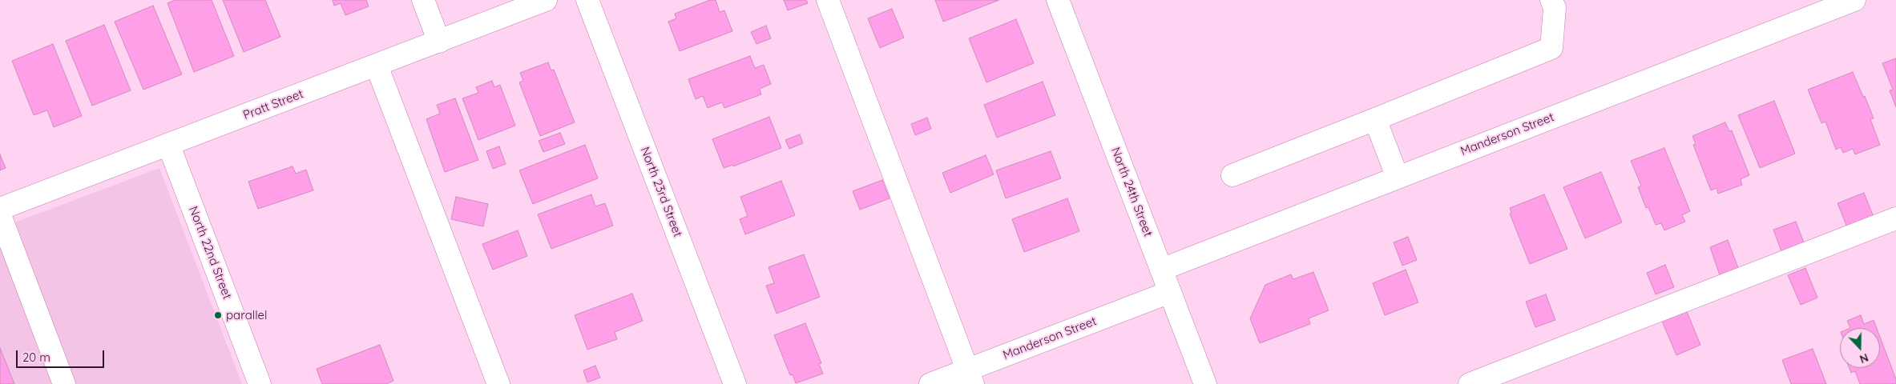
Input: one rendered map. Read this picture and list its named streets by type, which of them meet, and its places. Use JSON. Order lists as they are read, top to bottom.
{
  "streets": {
    "street": [
      "Pratt Street",
      "Manderson Street",
      "North 23rd Street",
      "North 24th Street",
      "North 22nd Street"
    ]
  },
  "crossings": [
    ["Pratt Street", "North 22nd Street"],
    ["Manderson Street", "North 24th Street"]
  ],
  "places": ["parallel"],
  "scale_bar": "20 m",
  "north": "bottom"
}
